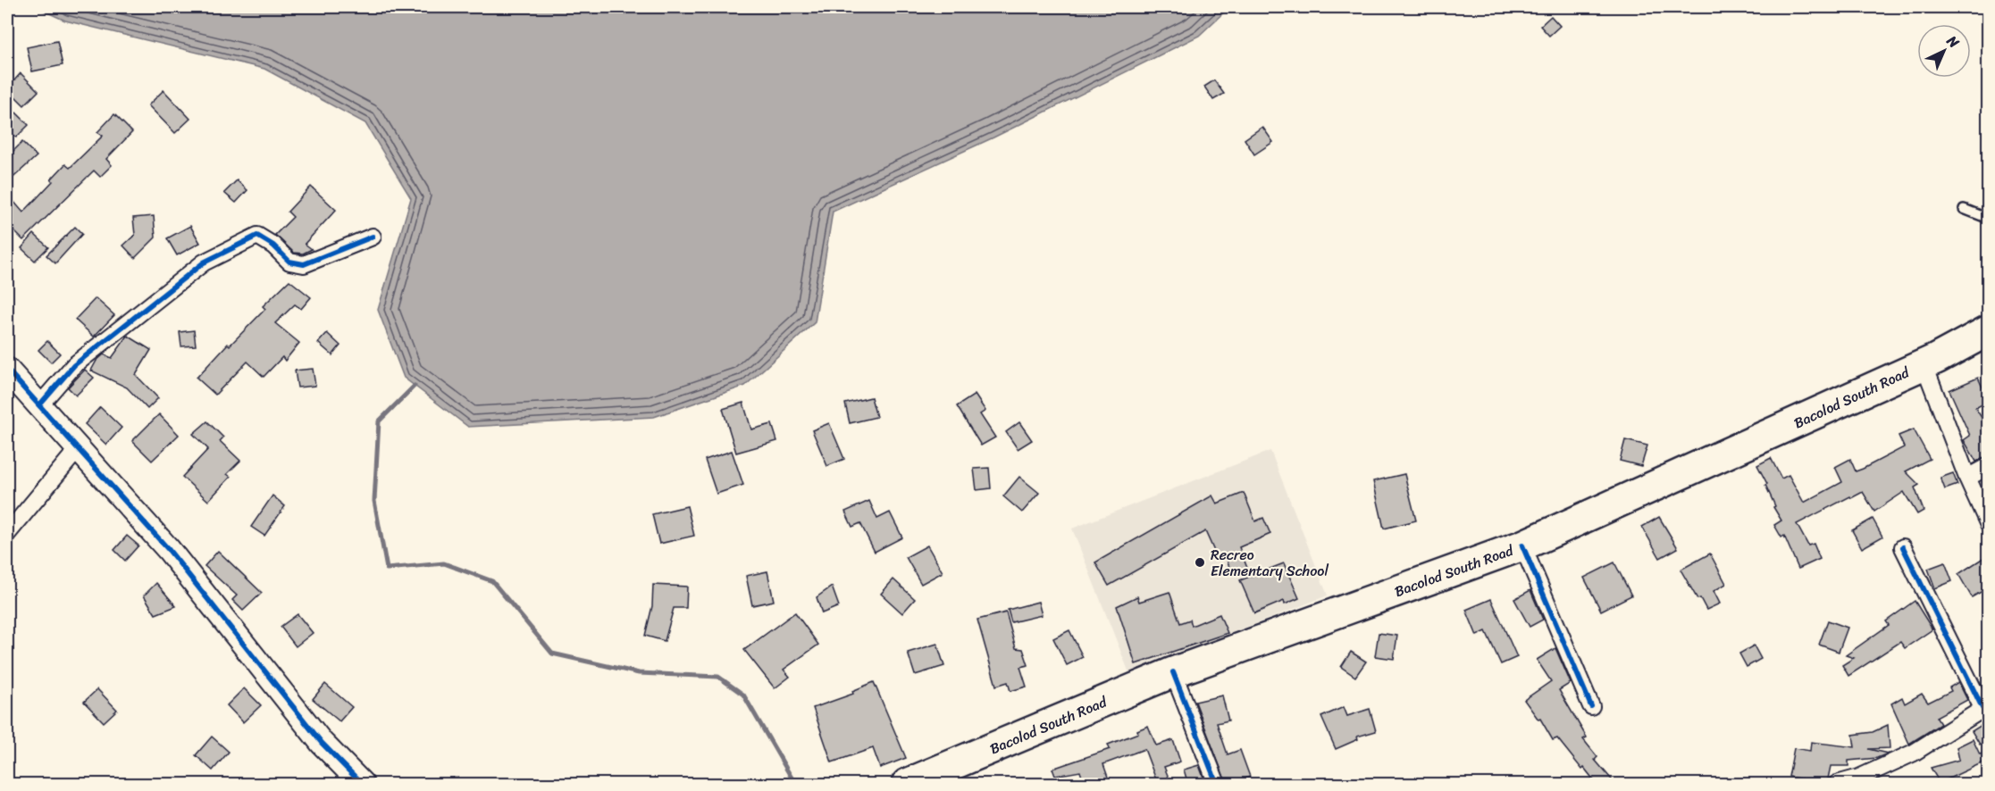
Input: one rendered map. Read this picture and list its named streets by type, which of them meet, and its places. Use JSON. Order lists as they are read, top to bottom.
{
  "streets": {
    "highway": ["Bacolod South Road"]
  },
  "places": ["Recreo Elementary School"],
  "north": "top right"
}
